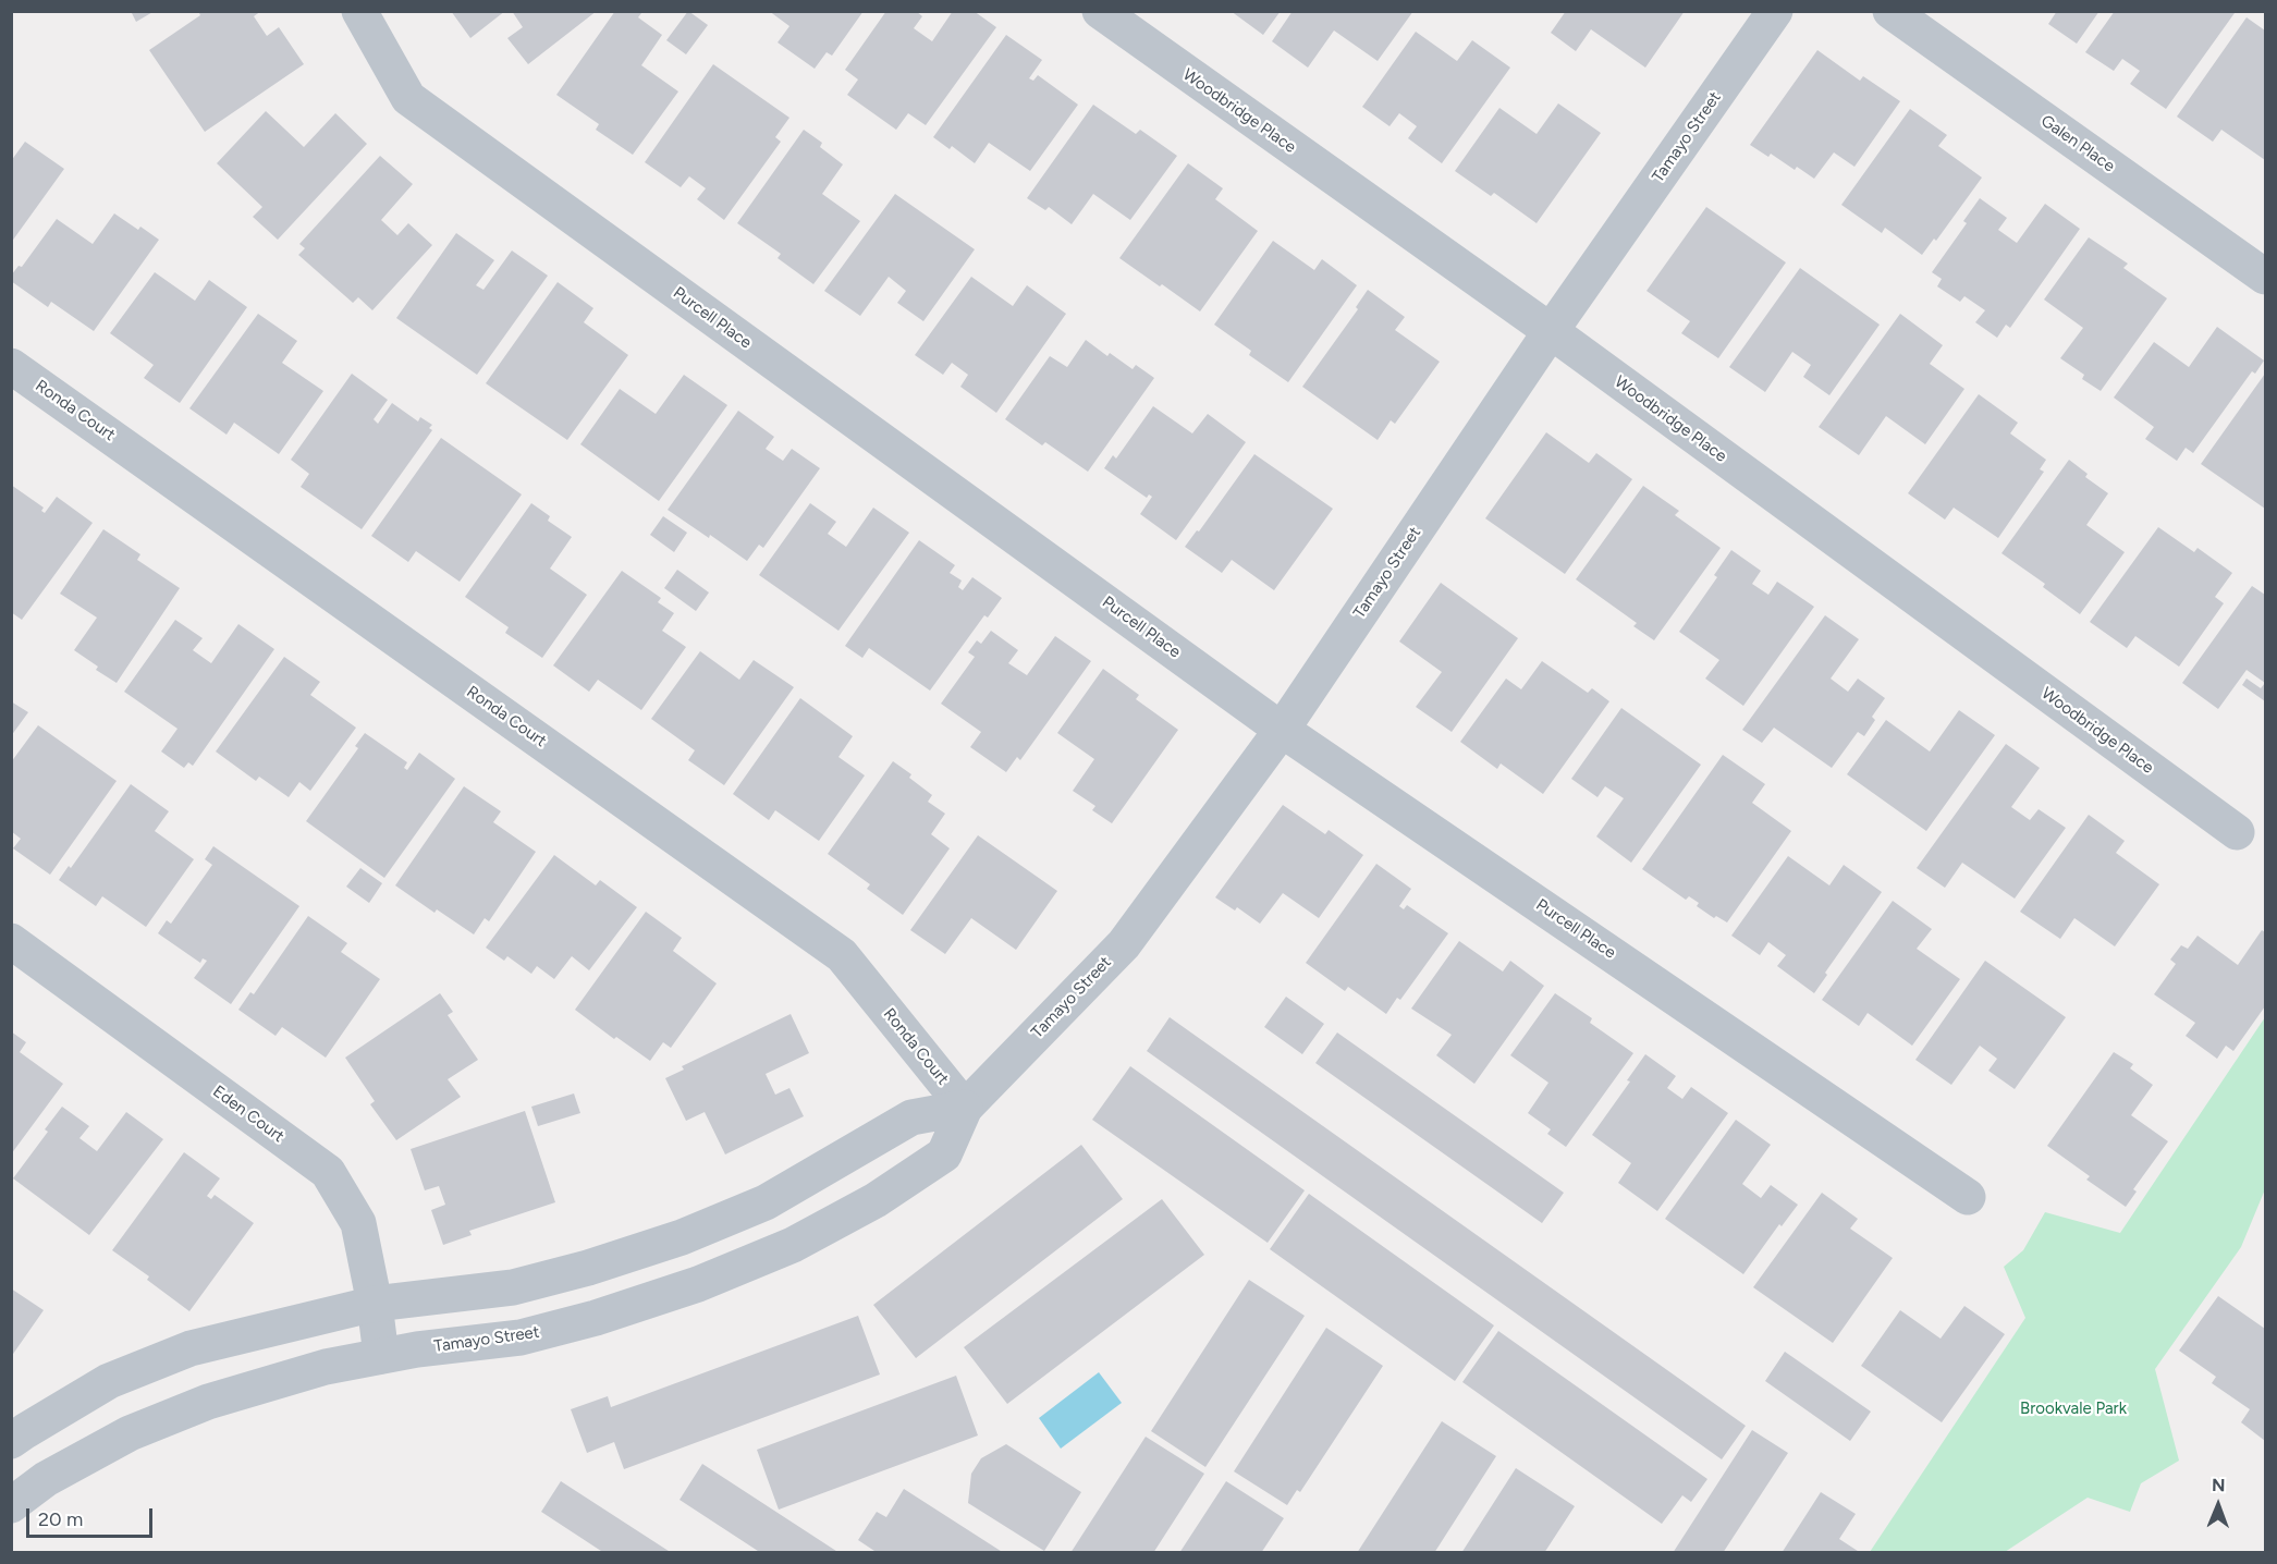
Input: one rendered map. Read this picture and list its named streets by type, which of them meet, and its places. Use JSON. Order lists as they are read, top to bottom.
{
  "streets": {
    "street": [
      "Woodbridge Place",
      "Tamayo Street",
      "Galen Place",
      "Purcell Place",
      "Ronda Court",
      "Eden Court"
    ]
  },
  "crossings": [
    ["Woodbridge Place", "Tamayo Street"],
    ["Tamayo Street", "Purcell Place"],
    ["Tamayo Street", "Ronda Court"],
    ["Tamayo Street", "Eden Court"]
  ],
  "parks": ["Brookvale Park"],
  "scale_bar": "20 m",
  "north": "top"
}
